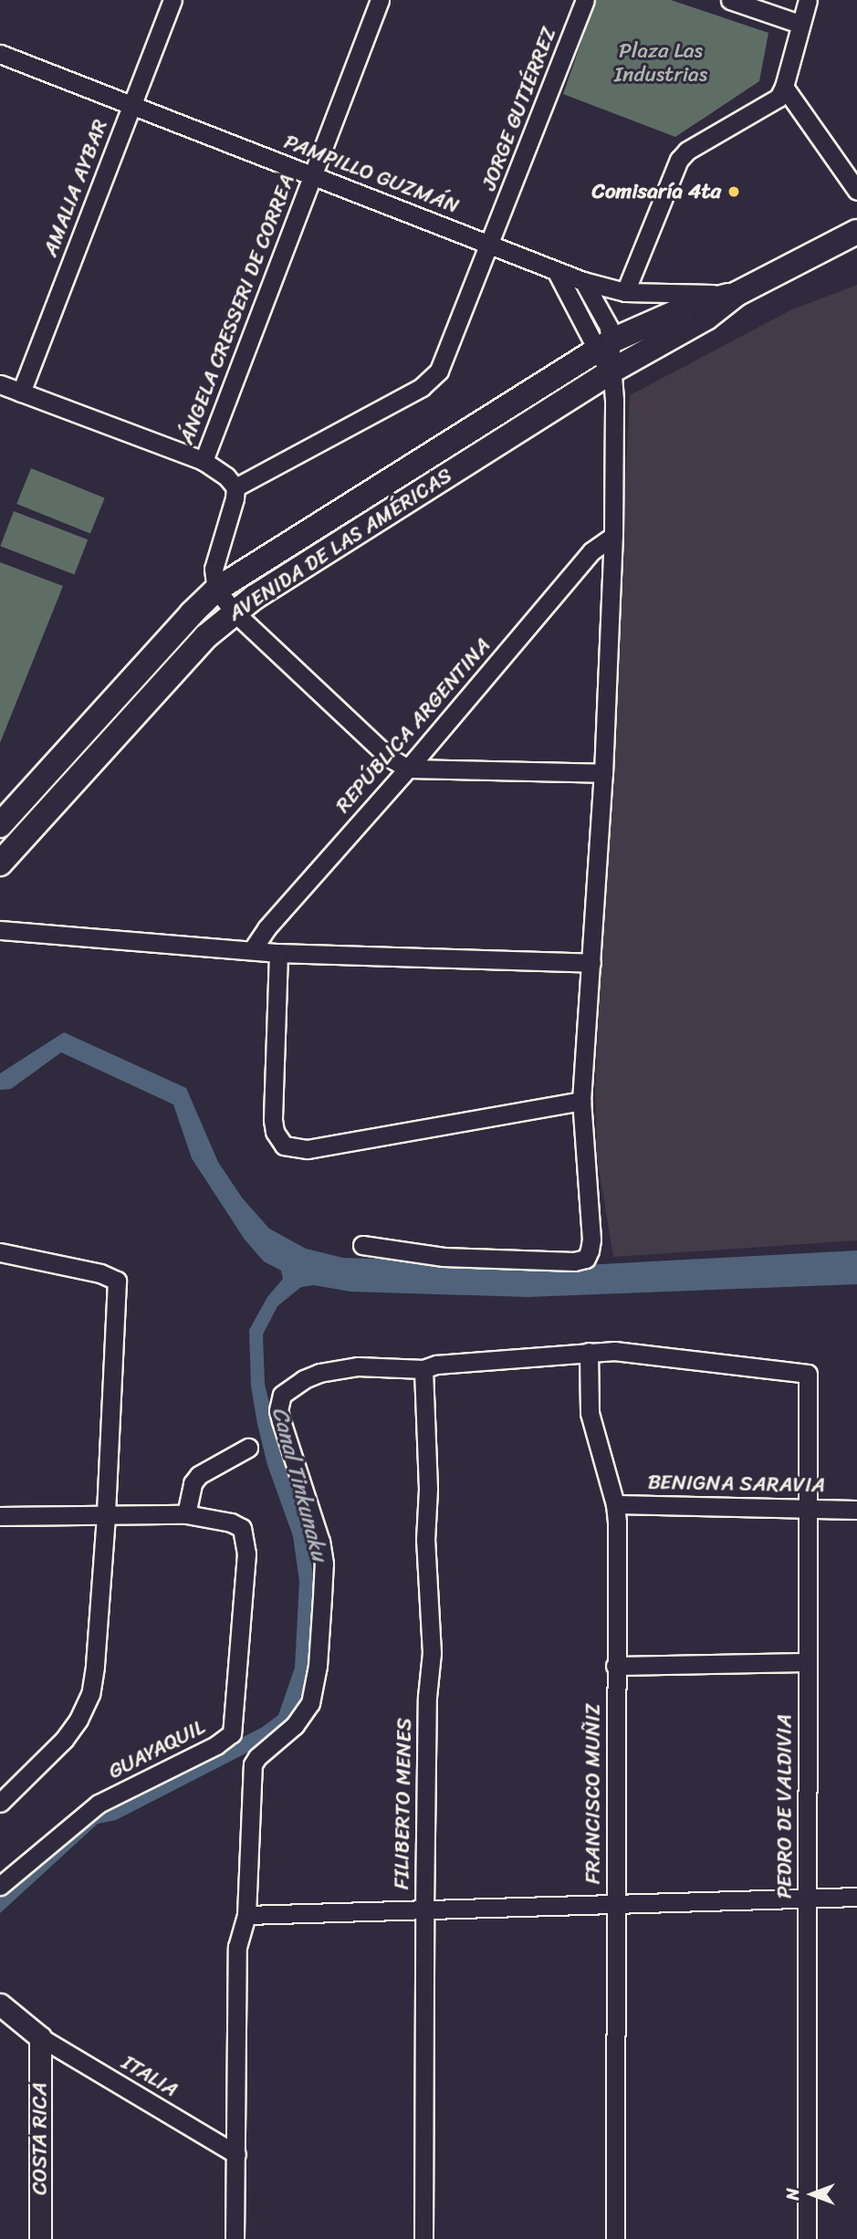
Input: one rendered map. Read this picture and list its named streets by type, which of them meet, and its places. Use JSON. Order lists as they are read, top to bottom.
{
  "streets": {
    "main road": ["AVENIDA DE LAS AMÉRICAS"],
    "street": [
      "JORGE GUTIÉRREZ",
      "PAMPILLO GUZMÁN",
      "AMALIA AYBAR",
      "ÁNGELA CRESSERI DE CORREA",
      "REPÚBLICA ARGENTINA",
      "BENIGNA SARAVIA",
      "GUAYAQUIL",
      "FRANCISCO MUÑIZ",
      "FILIBERTO MENES",
      "PEDRO DE VALDIVIA",
      "ITALIA",
      "COSTA RICA"
    ]
  },
  "crossings": [
    ["JORGE GUTIÉRREZ", "PAMPILLO GUZMÁN"],
    ["JORGE GUTIÉRREZ", "ÁNGELA CRESSERI DE CORREA"],
    ["PAMPILLO GUZMÁN", "AMALIA AYBAR"],
    ["PAMPILLO GUZMÁN", "ÁNGELA CRESSERI DE CORREA"],
    ["PAMPILLO GUZMÁN", "AVENIDA DE LAS AMÉRICAS"],
    ["BENIGNA SARAVIA", "FRANCISCO MUÑIZ"],
    ["BENIGNA SARAVIA", "PEDRO DE VALDIVIA"],
    ["FRANCISCO MUÑIZ", "PEDRO DE VALDIVIA"],
    ["ITALIA", "COSTA RICA"]
  ],
  "water": ["Canal Tinkunaku"],
  "parks": ["Plaza Las Industrias"],
  "places": ["Comisaría 4ta"],
  "north": "left"
}
